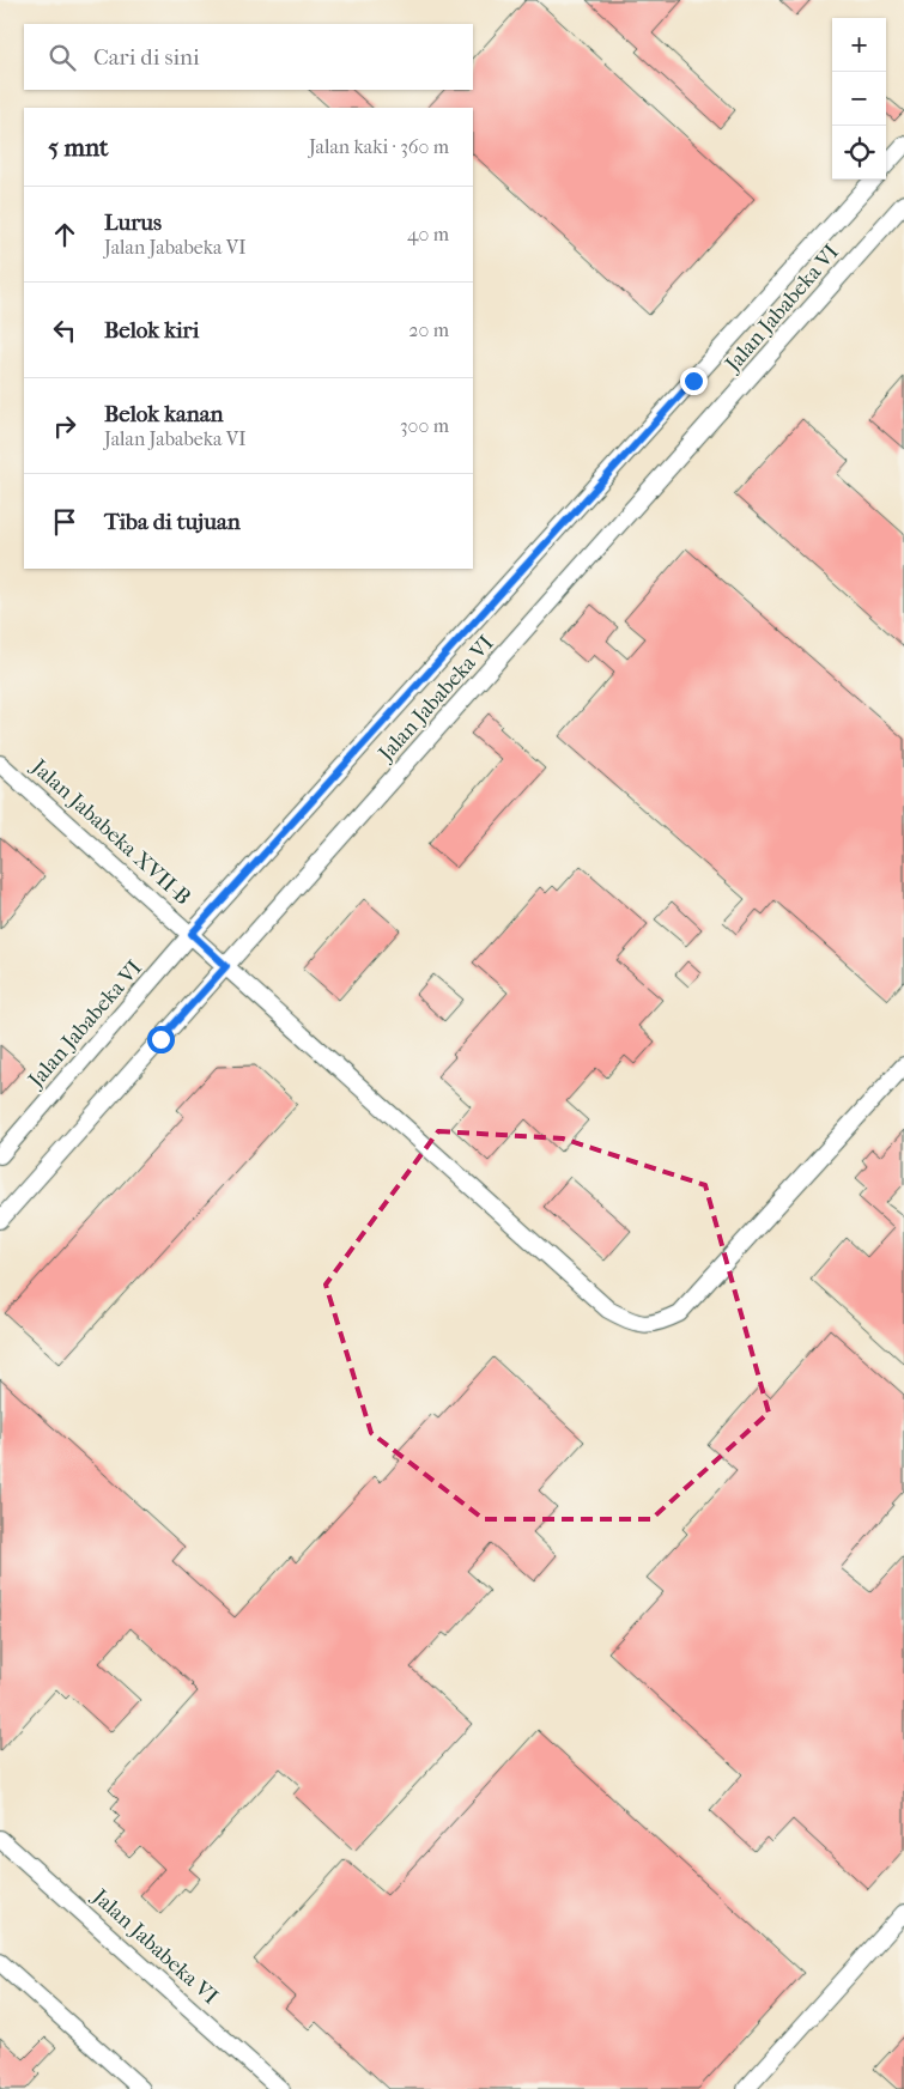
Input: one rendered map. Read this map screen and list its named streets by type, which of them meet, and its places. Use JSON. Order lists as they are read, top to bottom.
{
  "streets": {
    "street": ["Jalan Jababeka VI", "Jalan Jababeka XVII-B"]
  },
  "crossings": [
    ["Jalan Jababeka VI", "Jalan Jababeka XVII-B"]
  ],
  "page": {
    "map_buttons": ["+", "−"],
    "search": "Cari di sini",
    "heading": ["5 mnt", "Jalan kaki · 360 m"],
    "list": [
      ["Lurus", "Jalan Jababeka VI", "40 m"],
      ["Belok kiri", "20 m"],
      ["Belok kanan", "Jalan Jababeka VI", "300 m"],
      "Tiba di tujuan"
    ]
  }
}
